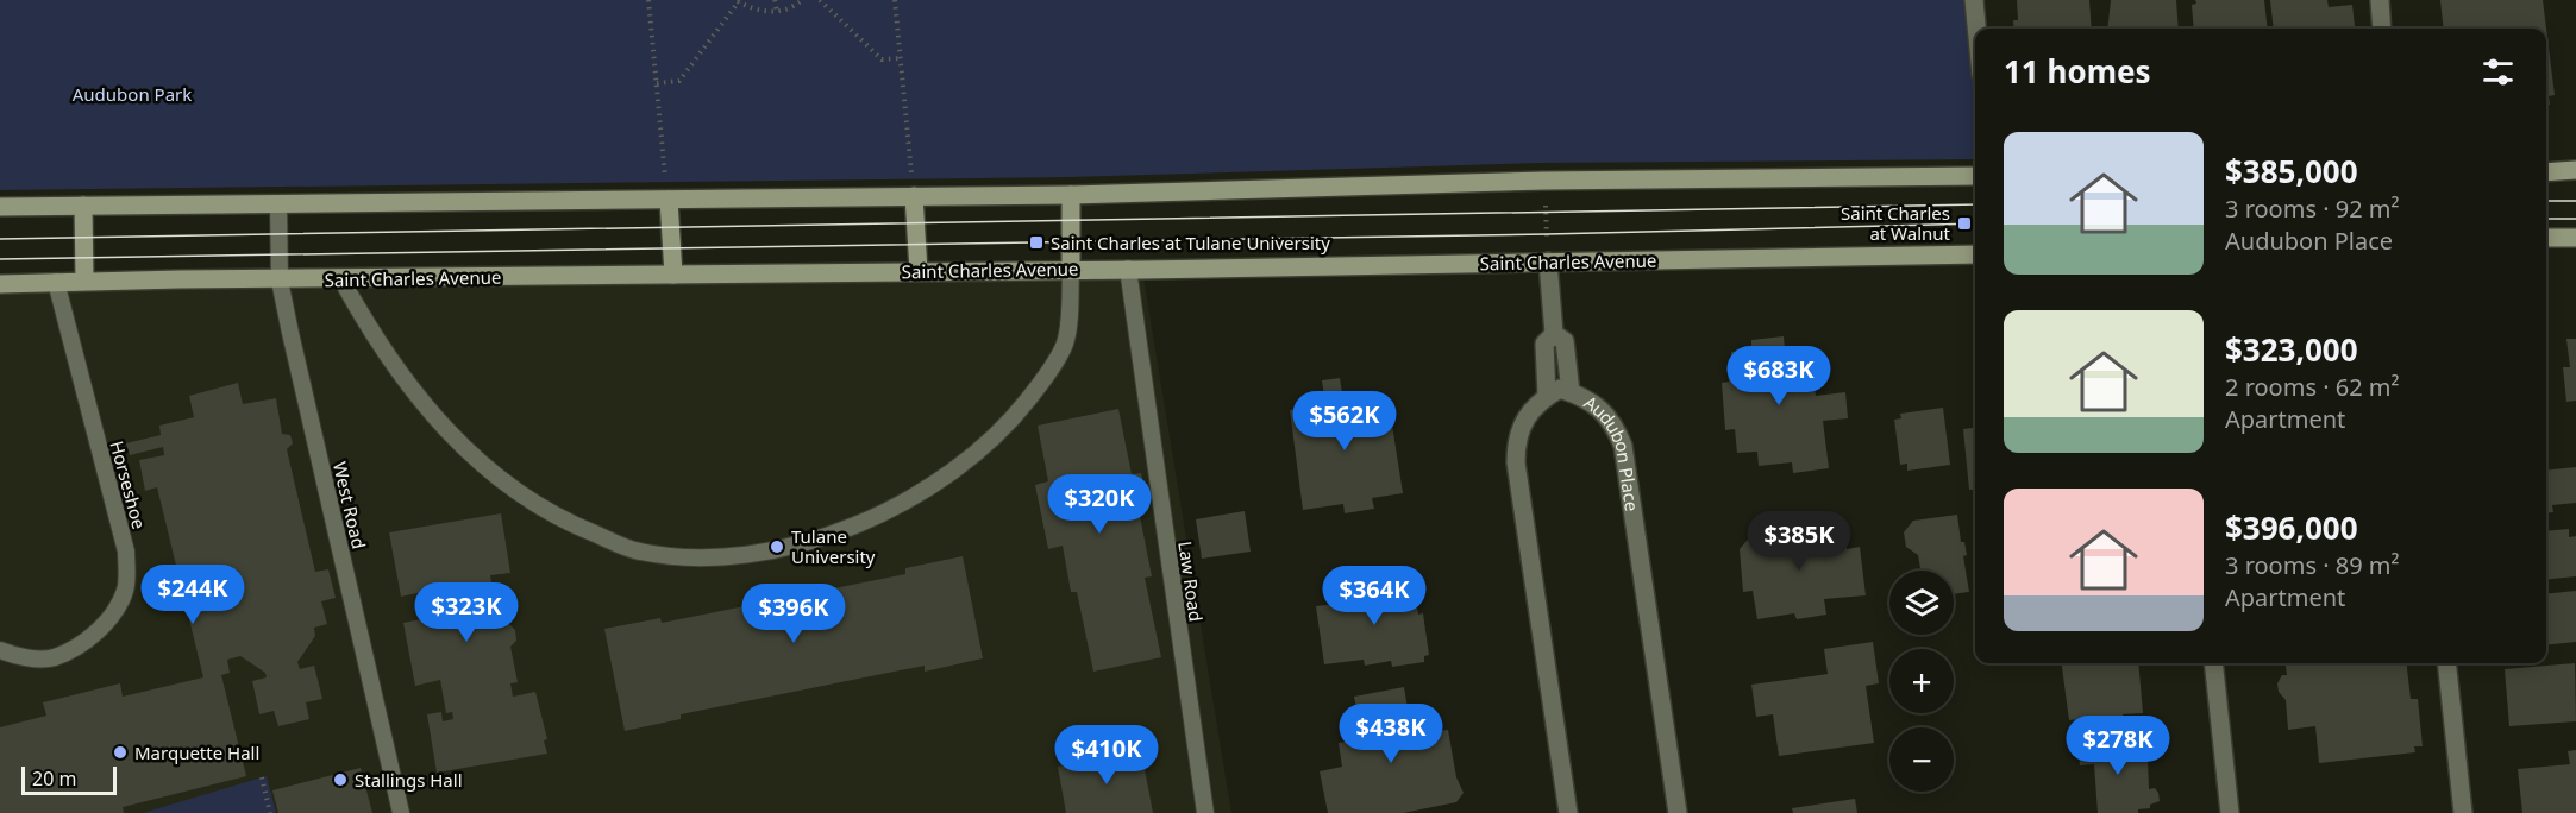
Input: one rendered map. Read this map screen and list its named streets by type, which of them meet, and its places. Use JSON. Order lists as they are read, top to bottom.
{
  "streets": {
    "main road": ["Saint Charles Avenue"],
    "street": ["Audubon Place"],
    "lane": ["Horseshoe", "West Road", "Law Road"]
  },
  "crossings": [
    ["Saint Charles Avenue", "Horseshoe"],
    ["Saint Charles Avenue", "West Road"],
    ["Saint Charles Avenue", "Law Road"]
  ],
  "parks": ["Audubon Park"],
  "places": {
    "transit": ["Saint Charles at Walnut", "Saint Charles at Tulane University"],
    "other": ["Tulane University", "Marquette Hall", "Stallings Hall"]
  },
  "scale_bar": "20 m",
  "page": {
    "heading": "11 homes",
    "list": [
      {
        "name": "$385,000",
        "note": "3 rooms · 92 m² · Audubon Place"
      },
      {
        "name": "$323,000",
        "note": "2 rooms · 62 m² · Apartment"
      },
      {
        "name": "$396,000",
        "note": "3 rooms · 89 m² · Apartment"
      }
    ],
    "price": [
      "$683K",
      "$562K",
      "$320K",
      "$385K",
      "$244K",
      "$364K",
      "$323K",
      "$396K",
      "$438K",
      "$278K",
      "$410K"
    ],
    "map_buttons": ["+", "−"],
    "scale": "20 m"
  }
}
